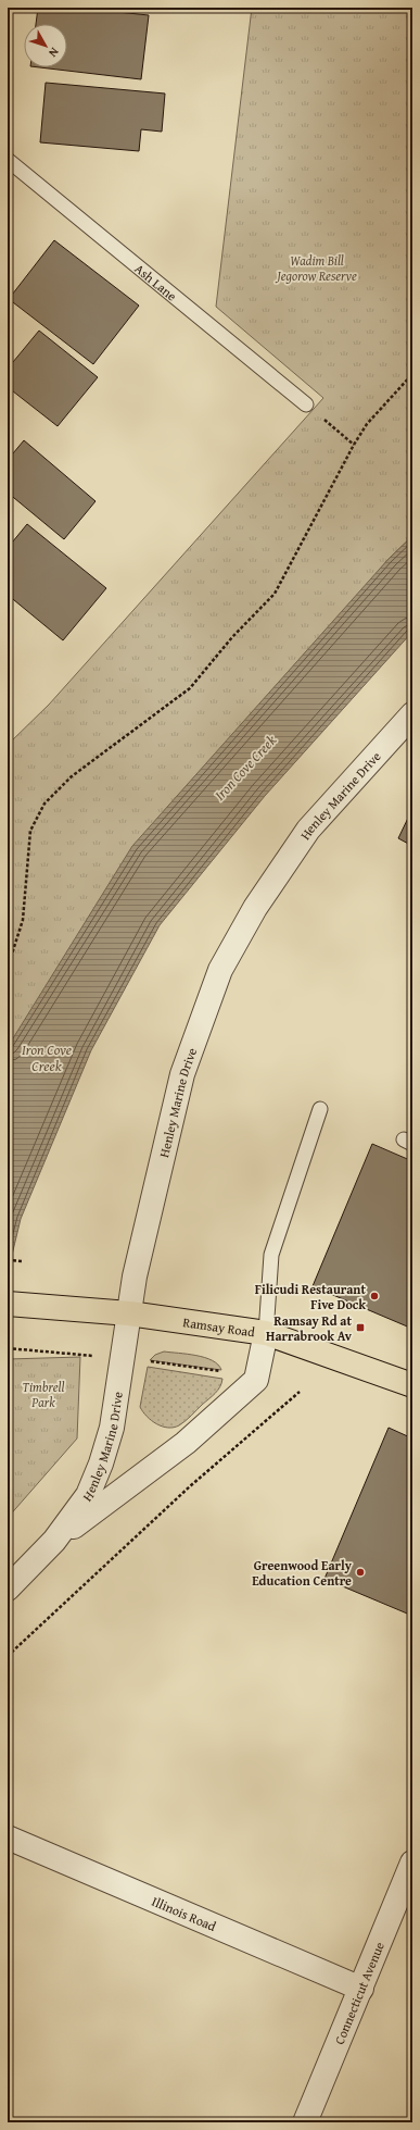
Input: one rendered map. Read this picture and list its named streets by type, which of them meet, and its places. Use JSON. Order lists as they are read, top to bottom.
{
  "streets": {
    "main road": ["Ramsay Road"],
    "street": ["Henley Marine Drive", "Illinois Road", "Connecticut Avenue"],
    "lane": ["Ash Lane"]
  },
  "crossings": [
    ["Henley Marine Drive", "Ramsay Road"],
    ["Illinois Road", "Connecticut Avenue"]
  ],
  "water": ["Iron Cove Creek"],
  "parks": ["Wadim Bill Jegorow Reserve", "Timbrell Park"],
  "places": {
    "other": ["Filicudi Restaurant Five Dock", "Greenwood Early Education Centre"],
    "transit": ["Ramsay Rd at Harrabrook Av"]
  },
  "north": "bottom right"
}
